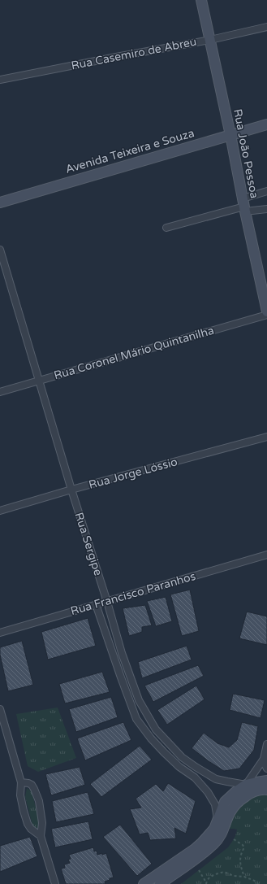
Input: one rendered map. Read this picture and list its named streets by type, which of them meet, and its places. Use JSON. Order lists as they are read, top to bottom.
{
  "streets": {
    "street": [
      "Rua Casemiro de Abreu",
      "Avenida Teixeira e Souza",
      "Rua João Pessoa",
      "Rua Coronel Mário Quintanilha",
      "Rua Jorge Lóssio",
      "Rua Sergipe",
      "Rua Francisco Paranhos"
    ]
  },
  "crossings": [
    ["Rua Casemiro de Abreu", "Rua João Pessoa"],
    ["Avenida Teixeira e Souza", "Rua João Pessoa"],
    ["Rua Coronel Mário Quintanilha", "Rua Sergipe"],
    ["Rua Jorge Lóssio", "Rua Sergipe"],
    ["Rua Sergipe", "Rua Francisco Paranhos"]
  ]
}
